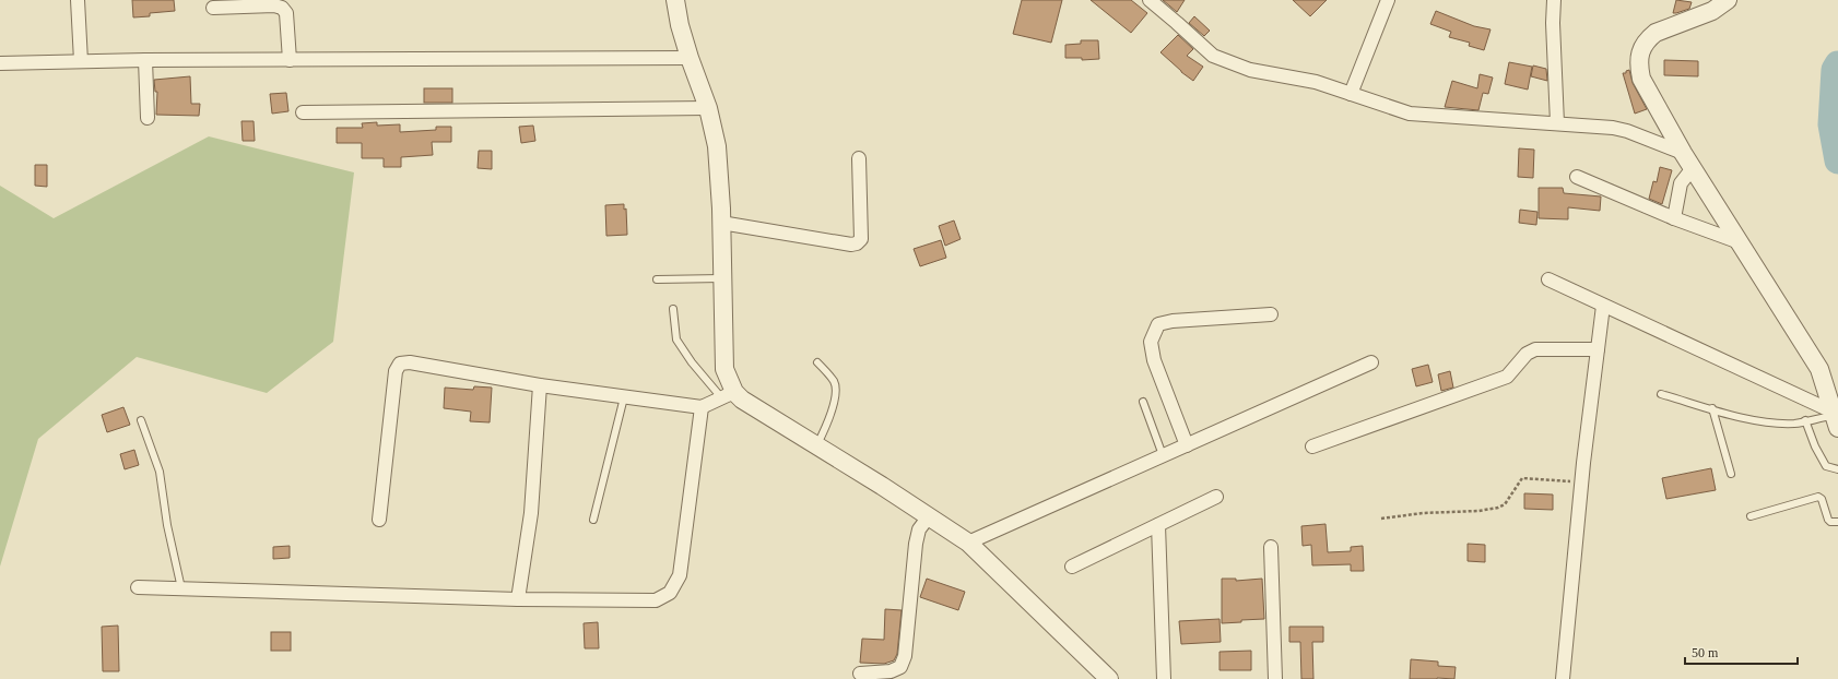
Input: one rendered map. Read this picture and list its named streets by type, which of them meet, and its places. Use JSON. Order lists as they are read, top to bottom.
{
  "scale_bar": "50 m"
}
